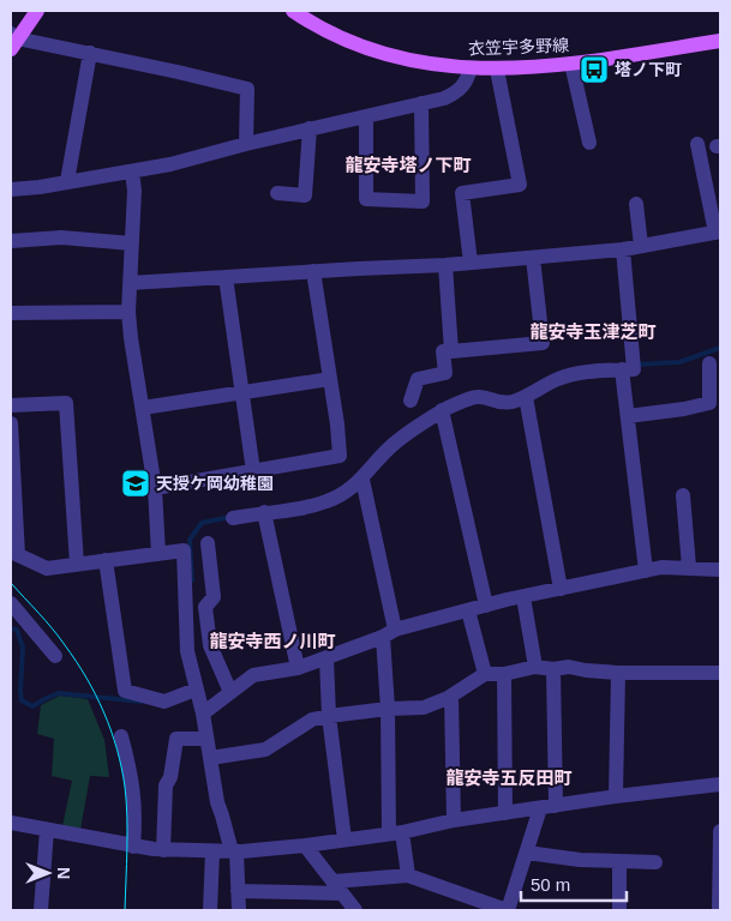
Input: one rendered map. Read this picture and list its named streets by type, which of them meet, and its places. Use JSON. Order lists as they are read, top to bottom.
{
  "streets": {
    "main road": ["衣笠宇多野線"]
  },
  "districts": [
    "龍安寺塔ノ下町",
    "龍安寺玉津芝町",
    "龍安寺西ノ川町",
    "龍安寺五反田町"
  ],
  "places": {
    "bus stop": ["塔ノ下町"],
    "school or university": ["天授ケ岡幼稚園"]
  },
  "scale_bar": "50 m",
  "north": "right"
}
